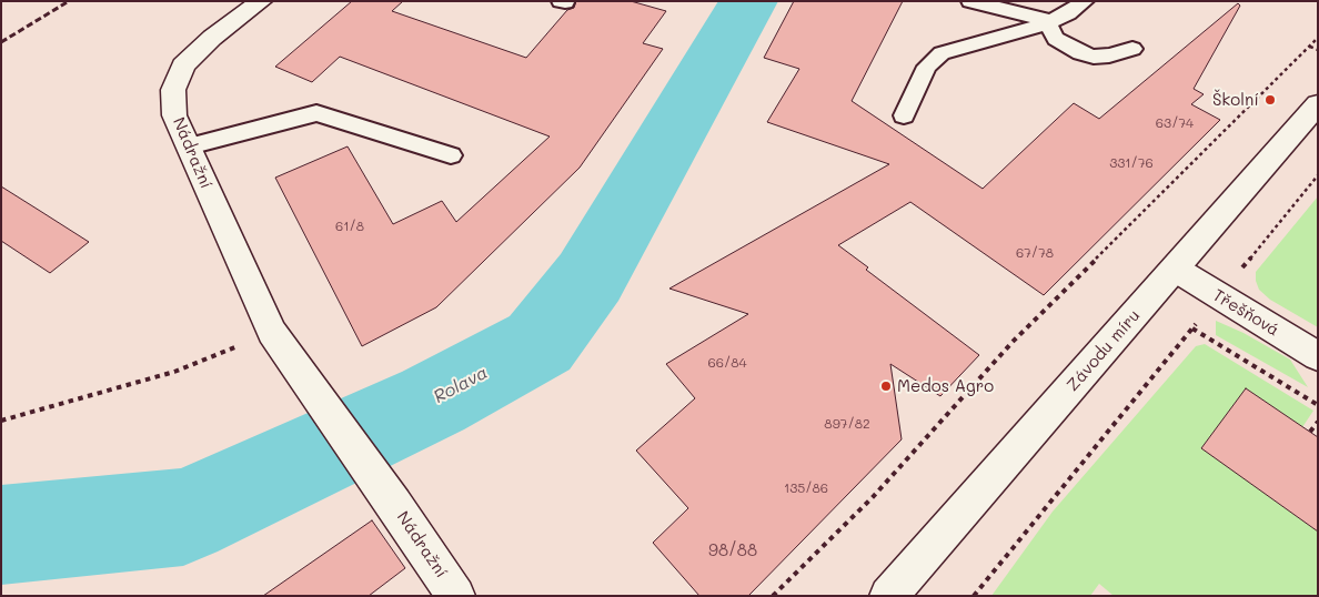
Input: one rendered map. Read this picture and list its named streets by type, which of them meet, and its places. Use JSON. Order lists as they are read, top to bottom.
{
  "streets": {
    "street": ["Nádražní", "Třešňová", "Závodu míru"]
  },
  "crossings": [
    ["Třešňová", "Závodu míru"]
  ],
  "water": ["Rolava"],
  "places": ["Školní", "Medos Agro"],
  "house_numbers": [
    "63/74",
    "331/76",
    "61/8",
    "67/78",
    "66/84",
    "897/82",
    "135/86",
    "98/88"
  ]
}
